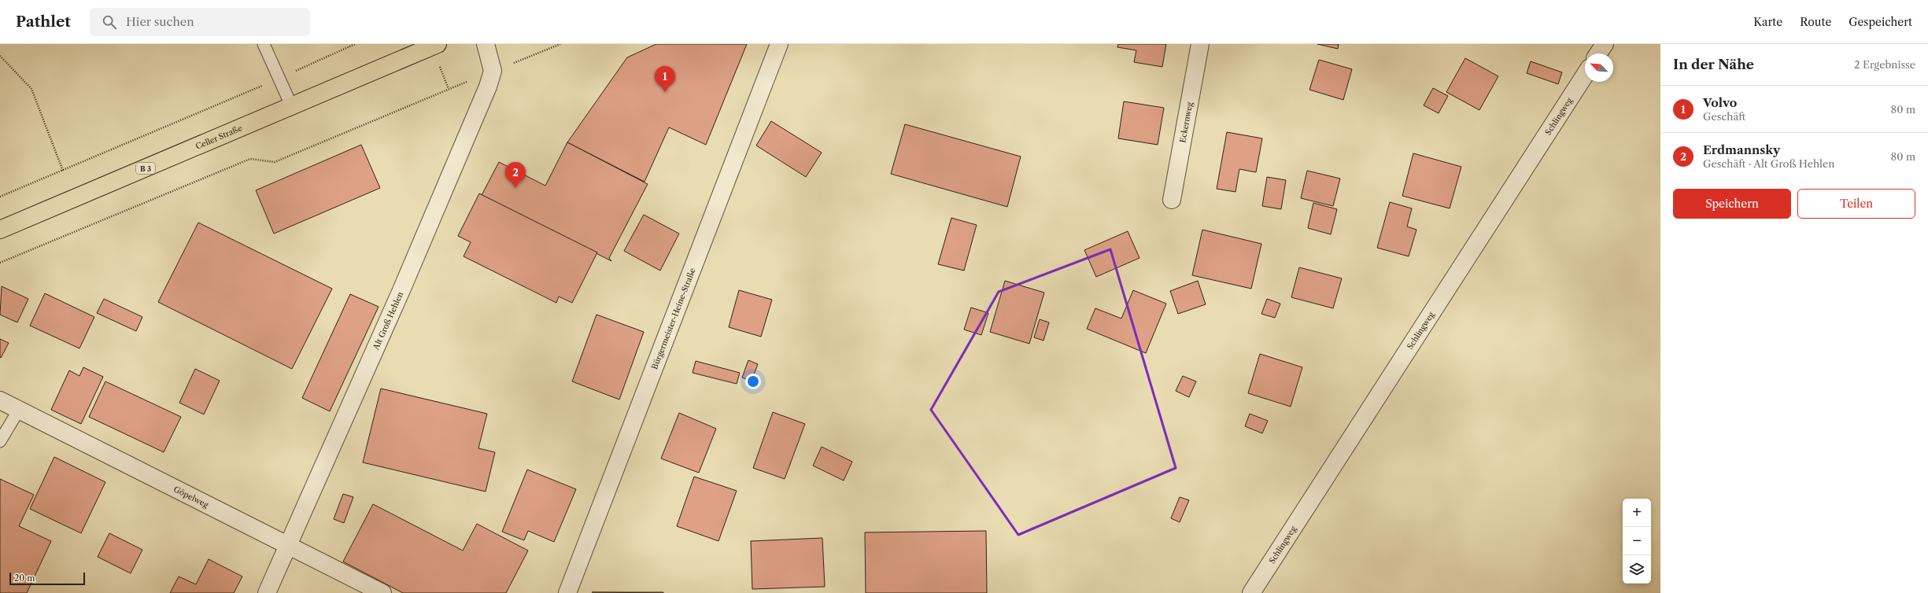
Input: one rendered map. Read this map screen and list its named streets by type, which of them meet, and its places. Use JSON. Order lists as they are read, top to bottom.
{
  "streets": {
    "main road": ["Celler Straße", "B 3"],
    "street": [
      "Schlingweg",
      "Eckernweg",
      "Bürgermeister-Heine-Straße",
      "Alt Groß Hehlen",
      "Göpelweg"
    ]
  },
  "crossings": [
    ["Alt Groß Hehlen", "Göpelweg"]
  ],
  "scale_bar": "20 m",
  "north": "top left",
  "page": {
    "header": "Pathlet",
    "search": "Hier suchen",
    "nav": ["Karte", "Route", "Gespeichert"],
    "heading": ["In der Nähe", "2 Ergebnisse"],
    "pins": ["1", "2"],
    "list": [
      {
        "mark": "1",
        "name": "Volvo",
        "note": "Geschäft",
        "value": "80 m"
      },
      {
        "mark": "2",
        "name": "Erdmannsky",
        "note": "Geschäft · Alt Groß Hehlen",
        "value": "80 m"
      }
    ],
    "buttons": ["Speichern", "Teilen"],
    "map_buttons": ["+", "−"],
    "scale": "20 m"
  }
}
